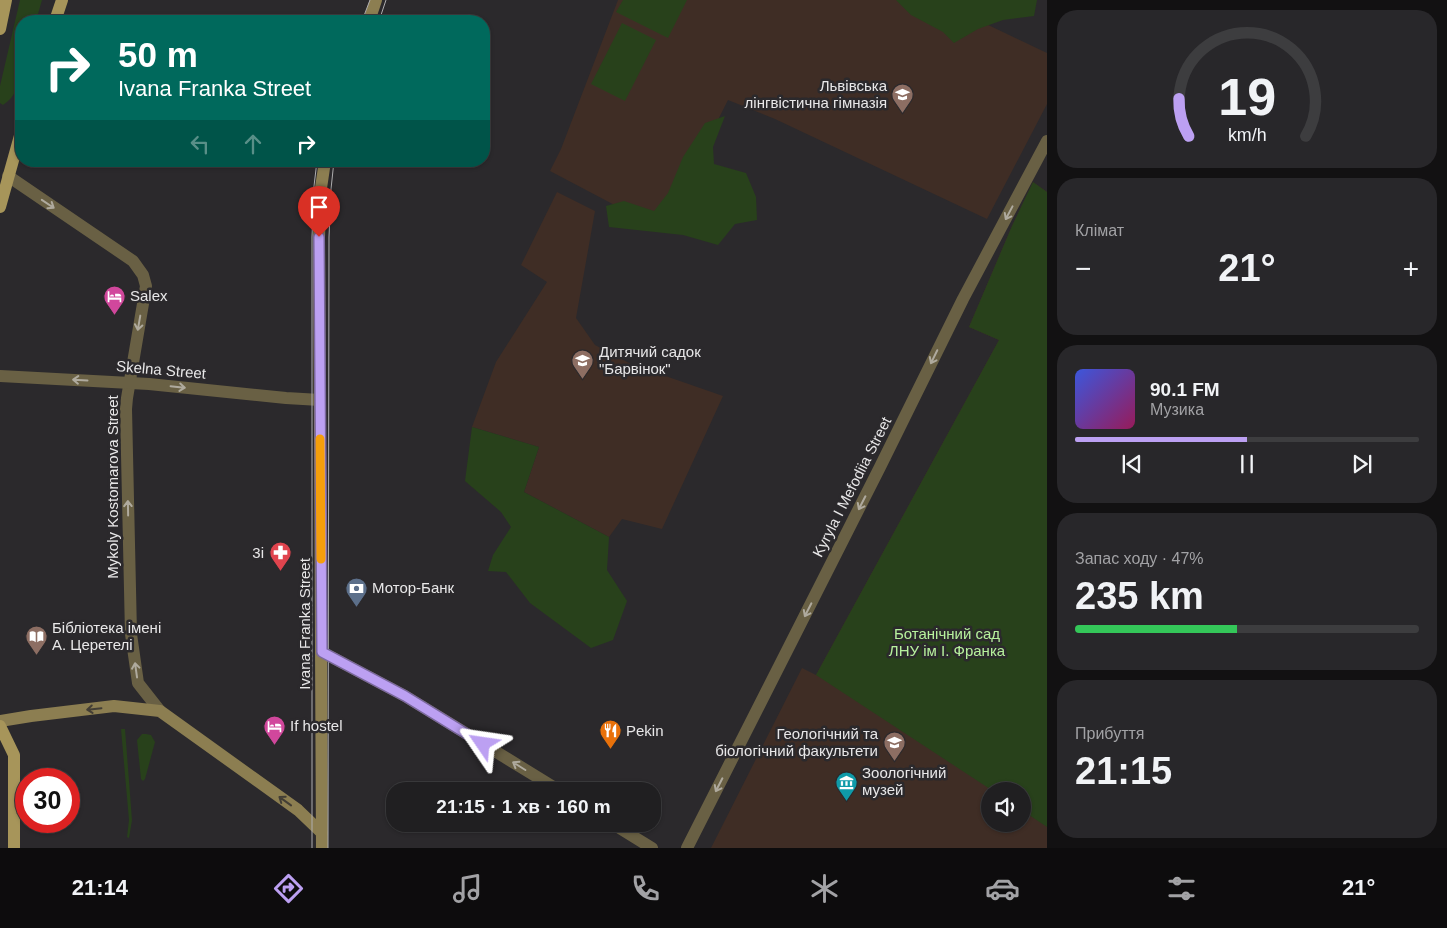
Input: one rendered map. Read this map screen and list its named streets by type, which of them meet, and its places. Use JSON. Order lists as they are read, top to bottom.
{
  "streets": {
    "main road": ["Mykoly Kostomarova Street", "Ivana Franka Street"],
    "street": ["Skelna Street", "Kyryla I Mefodiia Street"]
  },
  "crossings": [
    ["Skelna Street", "Mykoly Kostomarova Street"],
    ["Skelna Street", "Ivana Franka Street"],
    ["Mykoly Kostomarova Street", "Ivana Franka Street"]
  ],
  "one_way": ["Kyryla I Mefodiia Street"],
  "parks": ["Ботанічний сад ЛНУ ім І. Франка"],
  "places": {
    "school or university": ["Львівська лінгвістична гімназія", "Дитячий садок \"Барвінок\"", "Геологічний та біологічний факультети"],
    "hotel": ["Salex", "If hostel"],
    "pharmacy": ["3i"],
    "bank": ["Мотор-Банк"],
    "library": ["Бібліотека імені А. Церетелі"],
    "restaurant": ["Pekin"],
    "museum": ["Зоологічний музей"]
  },
  "page": {
    "turn": ["50 m", "Ivana Franka Street"],
    "tile": [
      "Клімат",
      ["Запас ходу · 47%", "235 km"],
      ["Прибуття", "21:15"]
    ],
    "heat": ["−", "21°", "+"],
    "song": ["90.1 FM", "Музика"],
    "limit": "30",
    "trip": "21:15 · 1 хв · 160 m",
    "tabs": ["21:14", "21°"],
    "gauge": ["19", "km/h"]
  }
}
